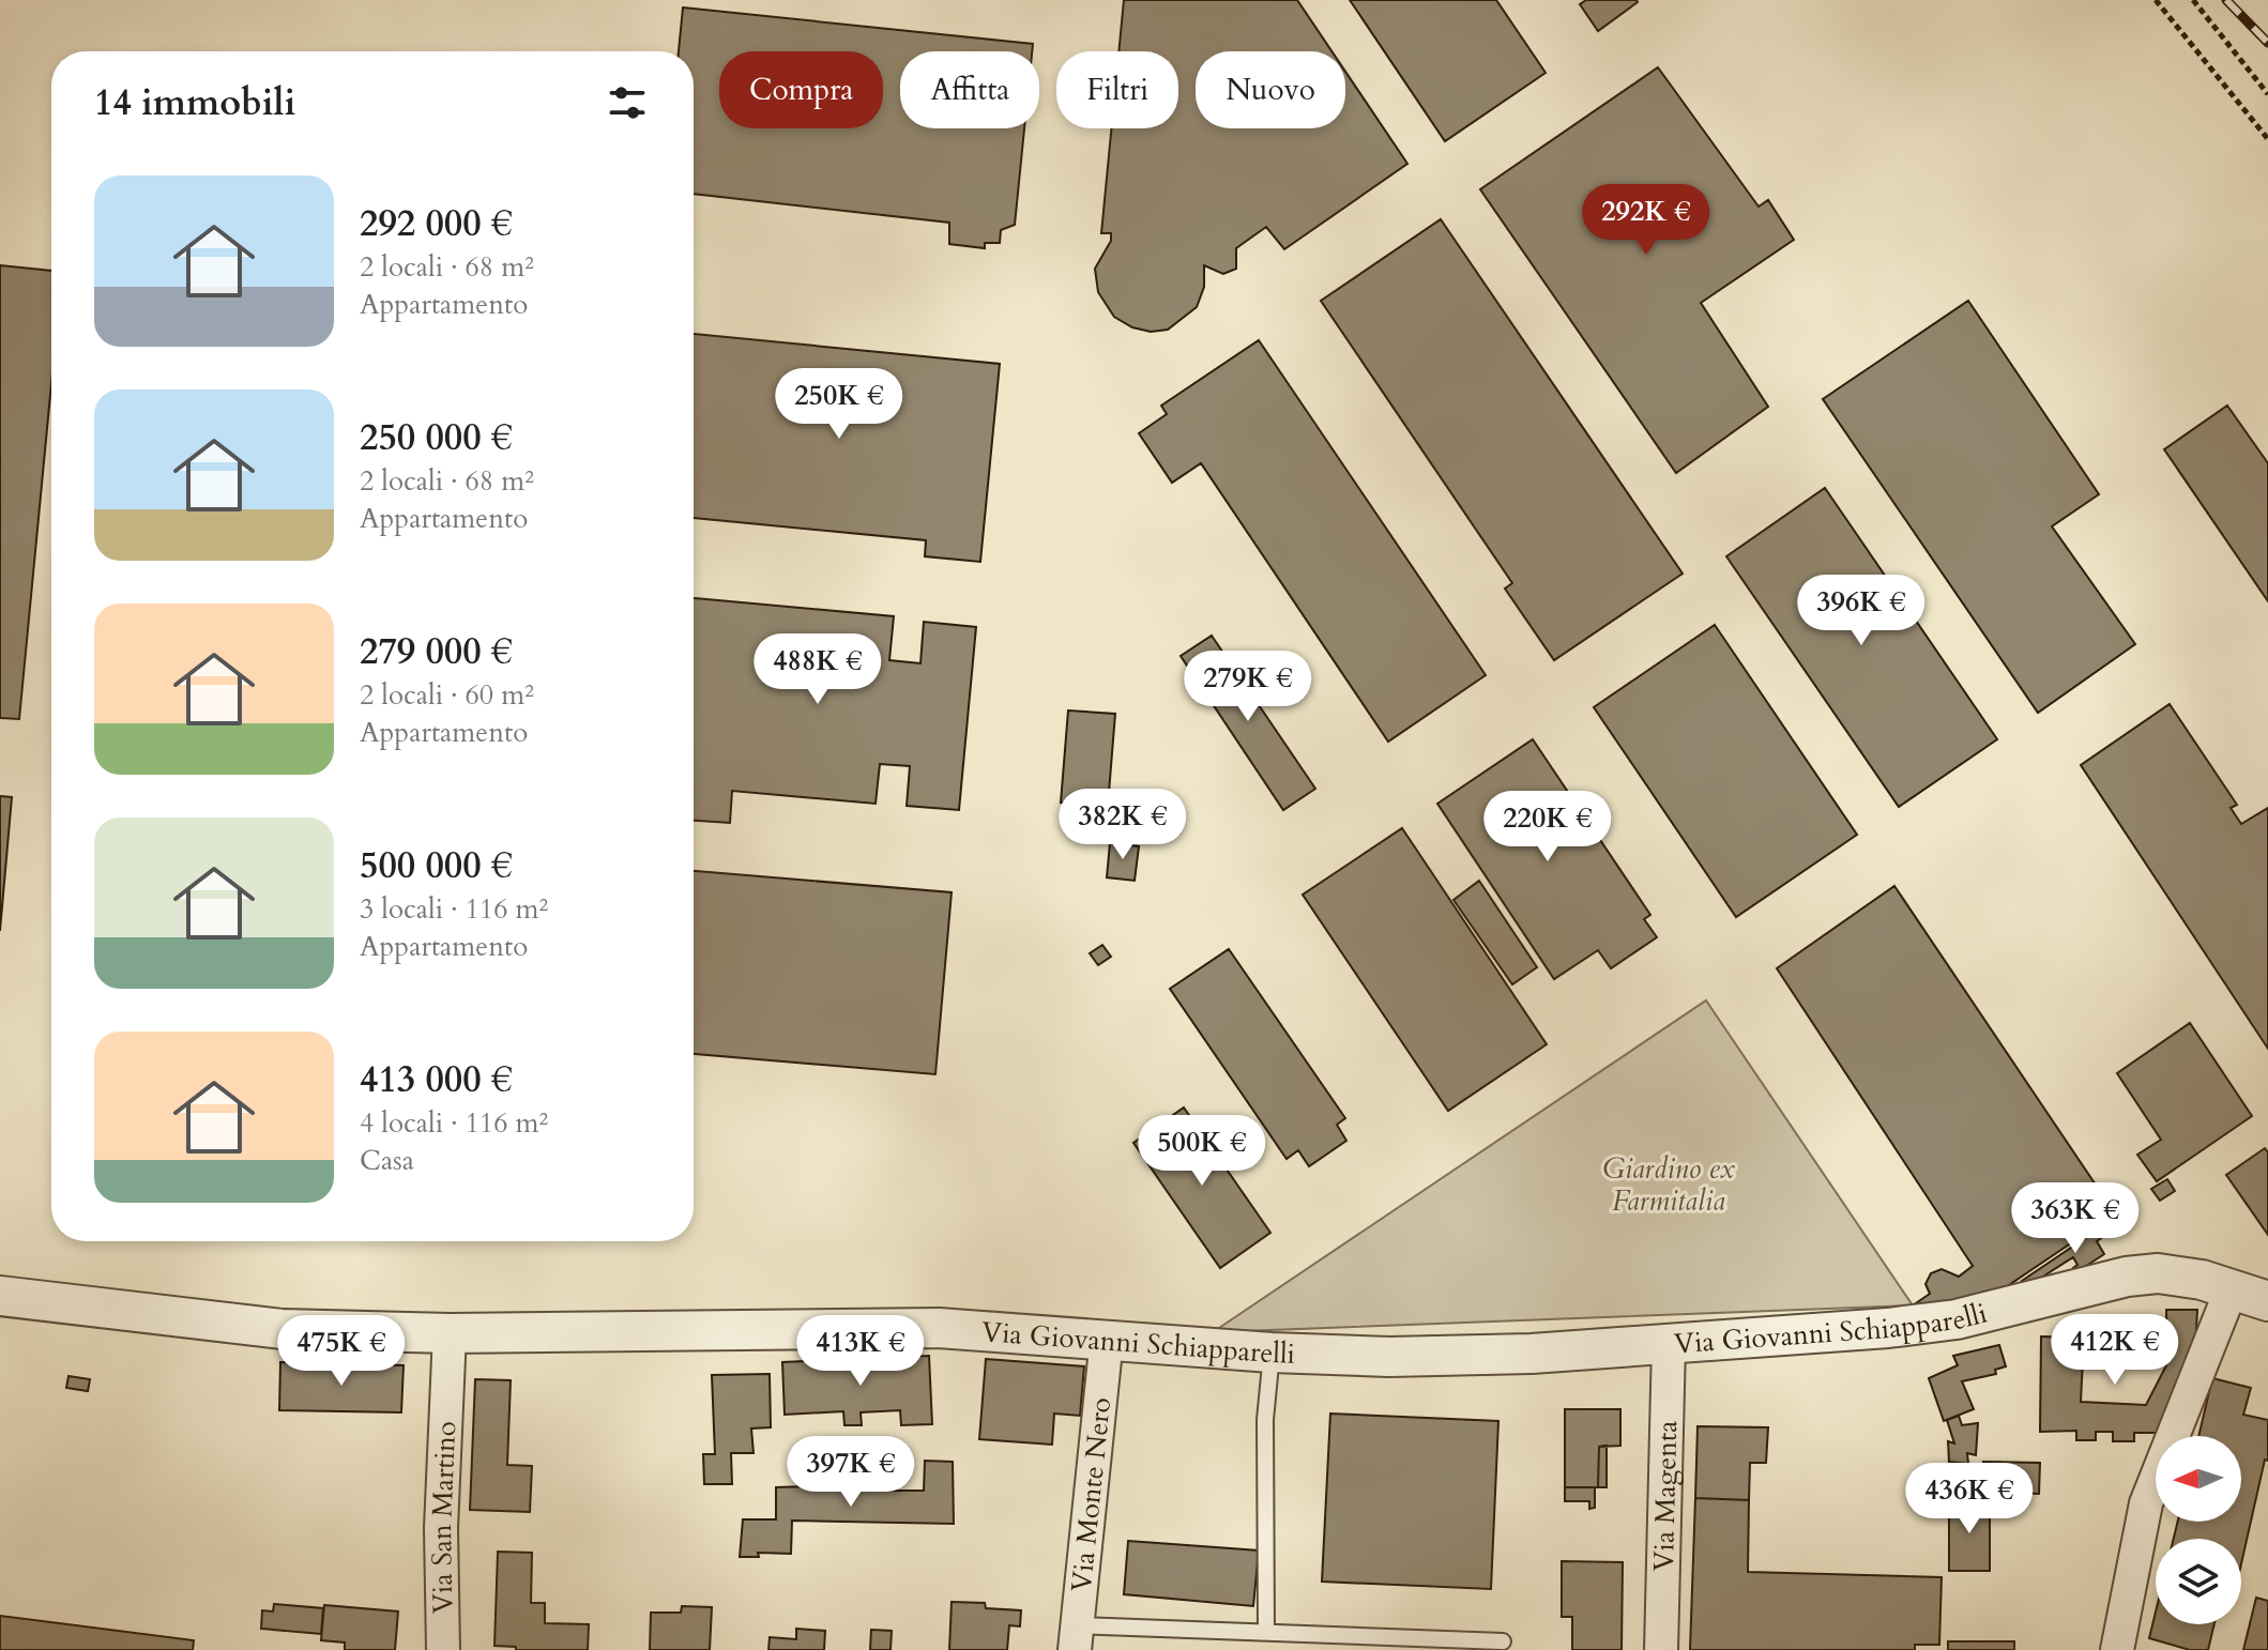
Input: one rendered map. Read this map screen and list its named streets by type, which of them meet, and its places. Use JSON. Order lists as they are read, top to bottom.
{
  "streets": {
    "street": [
      "Via Giovanni Schiapparelli",
      "Via Monte Nero",
      "Via Magenta",
      "Via San Martino"
    ]
  },
  "crossings": [
    ["Via Giovanni Schiapparelli", "Via Monte Nero"],
    ["Via Giovanni Schiapparelli", "Via Magenta"],
    ["Via Giovanni Schiapparelli", "Via San Martino"]
  ],
  "parks": ["Giardino ex Farmitalia"],
  "north": "left",
  "page": {
    "chip": [
      "Compra",
      "Affitta",
      "Filtri",
      "Nuovo"
    ],
    "heading": "14 immobili",
    "list": [
      {
        "name": "292 000 €",
        "note": "2 locali · 68 m² · Appartamento"
      },
      {
        "name": "250 000 €",
        "note": "2 locali · 68 m² · Appartamento"
      },
      {
        "name": "279 000 €",
        "note": "2 locali · 60 m² · Appartamento"
      },
      {
        "name": "500 000 €",
        "note": "3 locali · 116 m² · Appartamento"
      },
      {
        "name": "413 000 €",
        "note": "4 locali · 116 m² · Casa"
      }
    ],
    "price": [
      "292K €",
      "250K €",
      "396K €",
      "488K €",
      "279K €",
      "382K €",
      "220K €",
      "500K €",
      "363K €",
      "412K €",
      "475K €",
      "413K €",
      "397K €",
      "436K €"
    ]
  }
}
